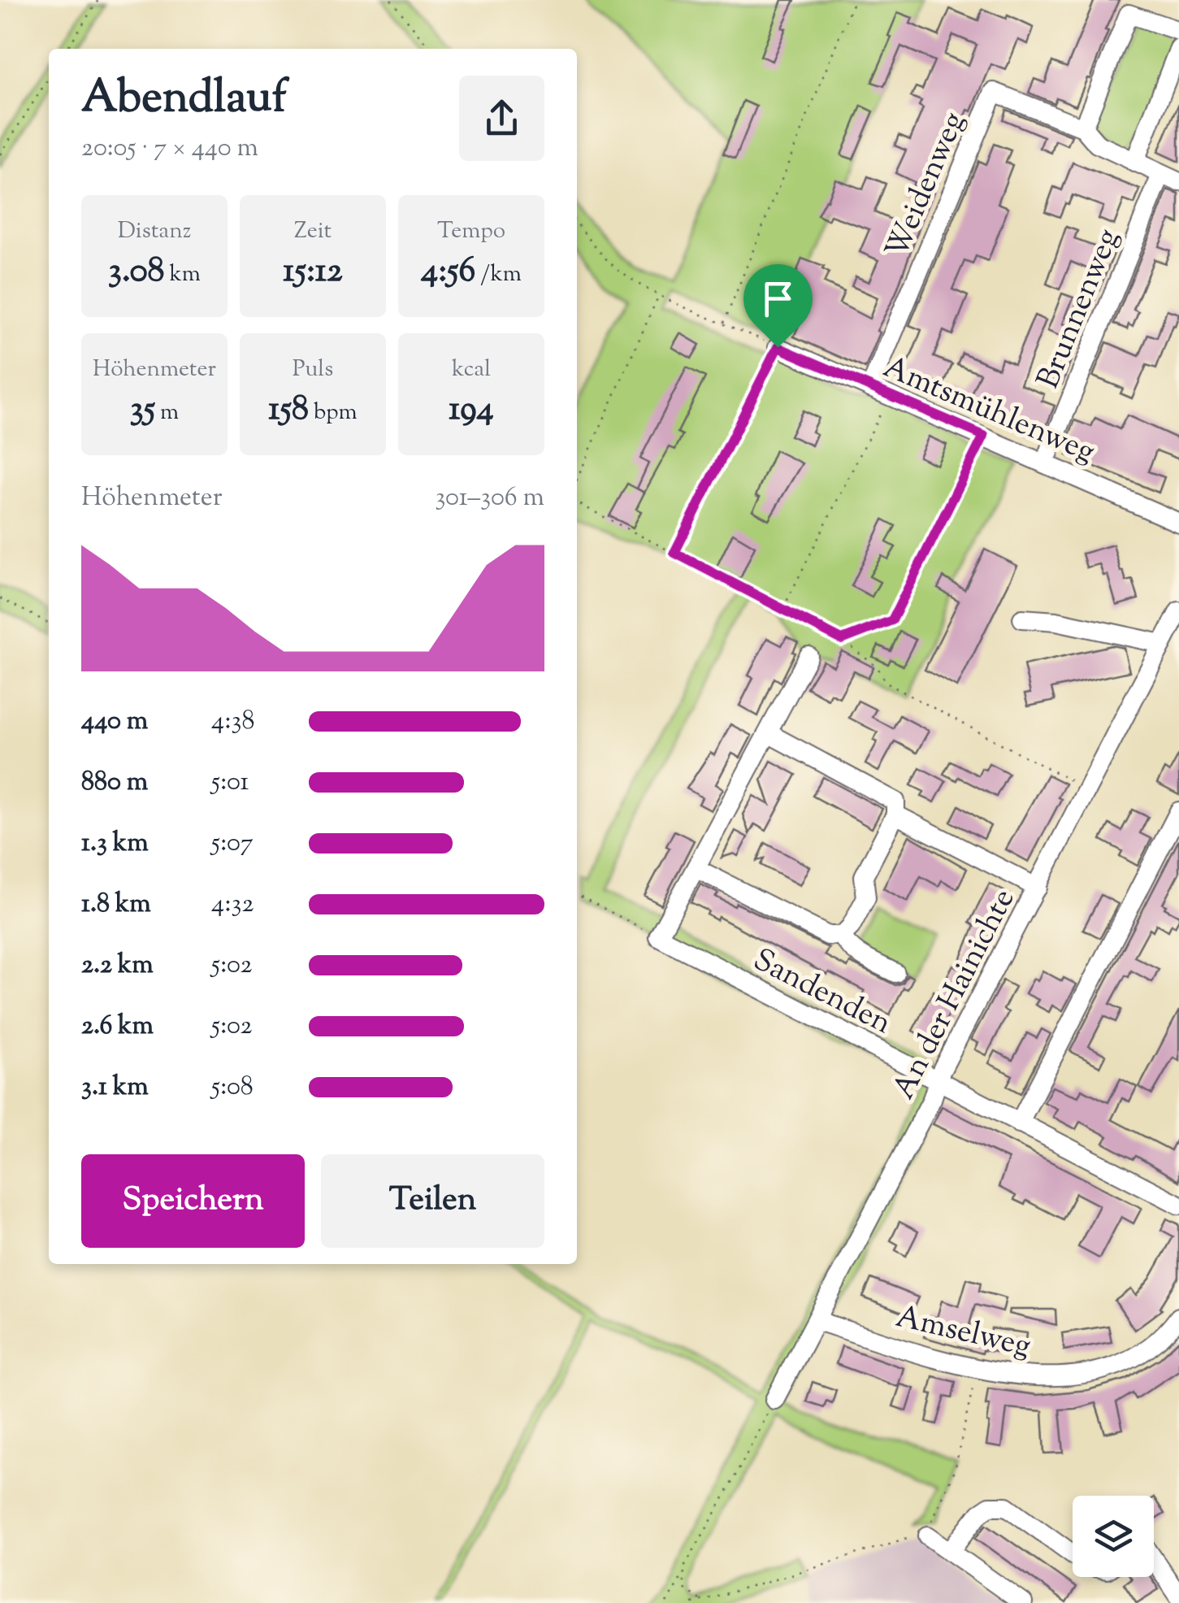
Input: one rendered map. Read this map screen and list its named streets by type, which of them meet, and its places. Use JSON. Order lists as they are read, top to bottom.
{
  "streets": {
    "street": [
      "Weidenweg",
      "Brunnenweg",
      "Amtsmühlenweg",
      "Sandenden",
      "An der Hainichte",
      "Amselweg"
    ]
  },
  "crossings": [
    ["Weidenweg", "Amtsmühlenweg"],
    ["Brunnenweg", "Amtsmühlenweg"],
    ["Sandenden", "An der Hainichte"],
    ["An der Hainichte", "Amselweg"]
  ],
  "page": {
    "heading": ["Abendlauf", "20:05 · 7 × 440 m"],
    "stats": [
      ["Distanz", "3.08 km"],
      ["Zeit", "15:12"],
      ["Tempo", "4:56 /km"],
      ["Höhenmeter", "35 m"],
      ["Puls", "158 bpm"],
      ["kcal", "194"]
    ],
    "chart": ["Höhenmeter", "301–306 m"],
    "list": [
      {
        "name": "440 m",
        "note": "4:38"
      },
      {
        "name": "880 m",
        "note": "5:01"
      },
      {
        "name": "1.3 km",
        "note": "5:07"
      },
      {
        "name": "1.8 km",
        "note": "4:32"
      },
      {
        "name": "2.2 km",
        "note": "5:02"
      },
      {
        "name": "2.6 km",
        "note": "5:02"
      },
      {
        "name": "3.1 km",
        "note": "5:08"
      }
    ],
    "buttons": ["Speichern", "Teilen"]
  }
}
